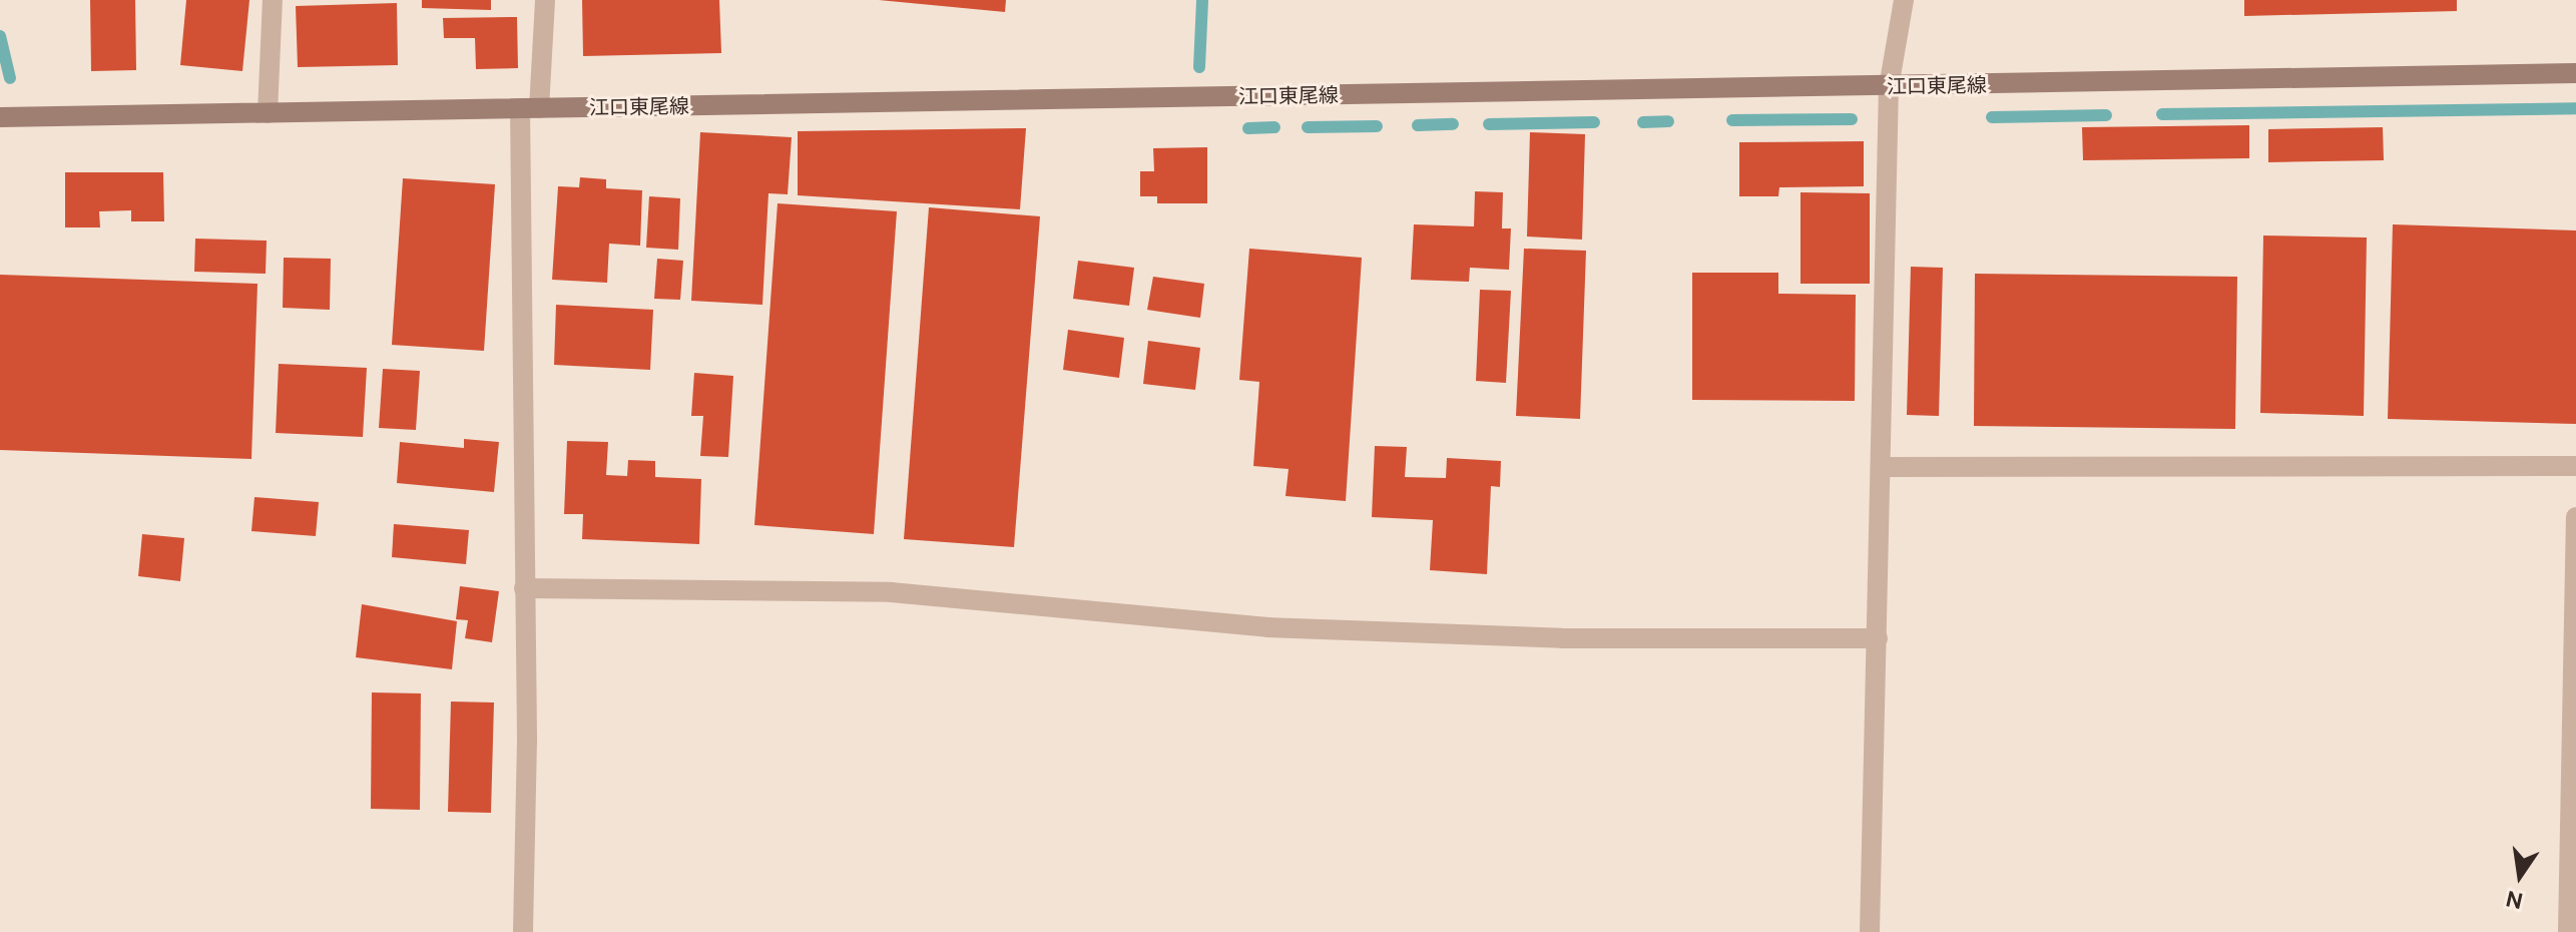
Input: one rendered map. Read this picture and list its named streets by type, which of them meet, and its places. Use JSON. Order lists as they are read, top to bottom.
{
  "streets": {
    "main road": ["江口東尾線"]
  },
  "north": "bottom"
}
